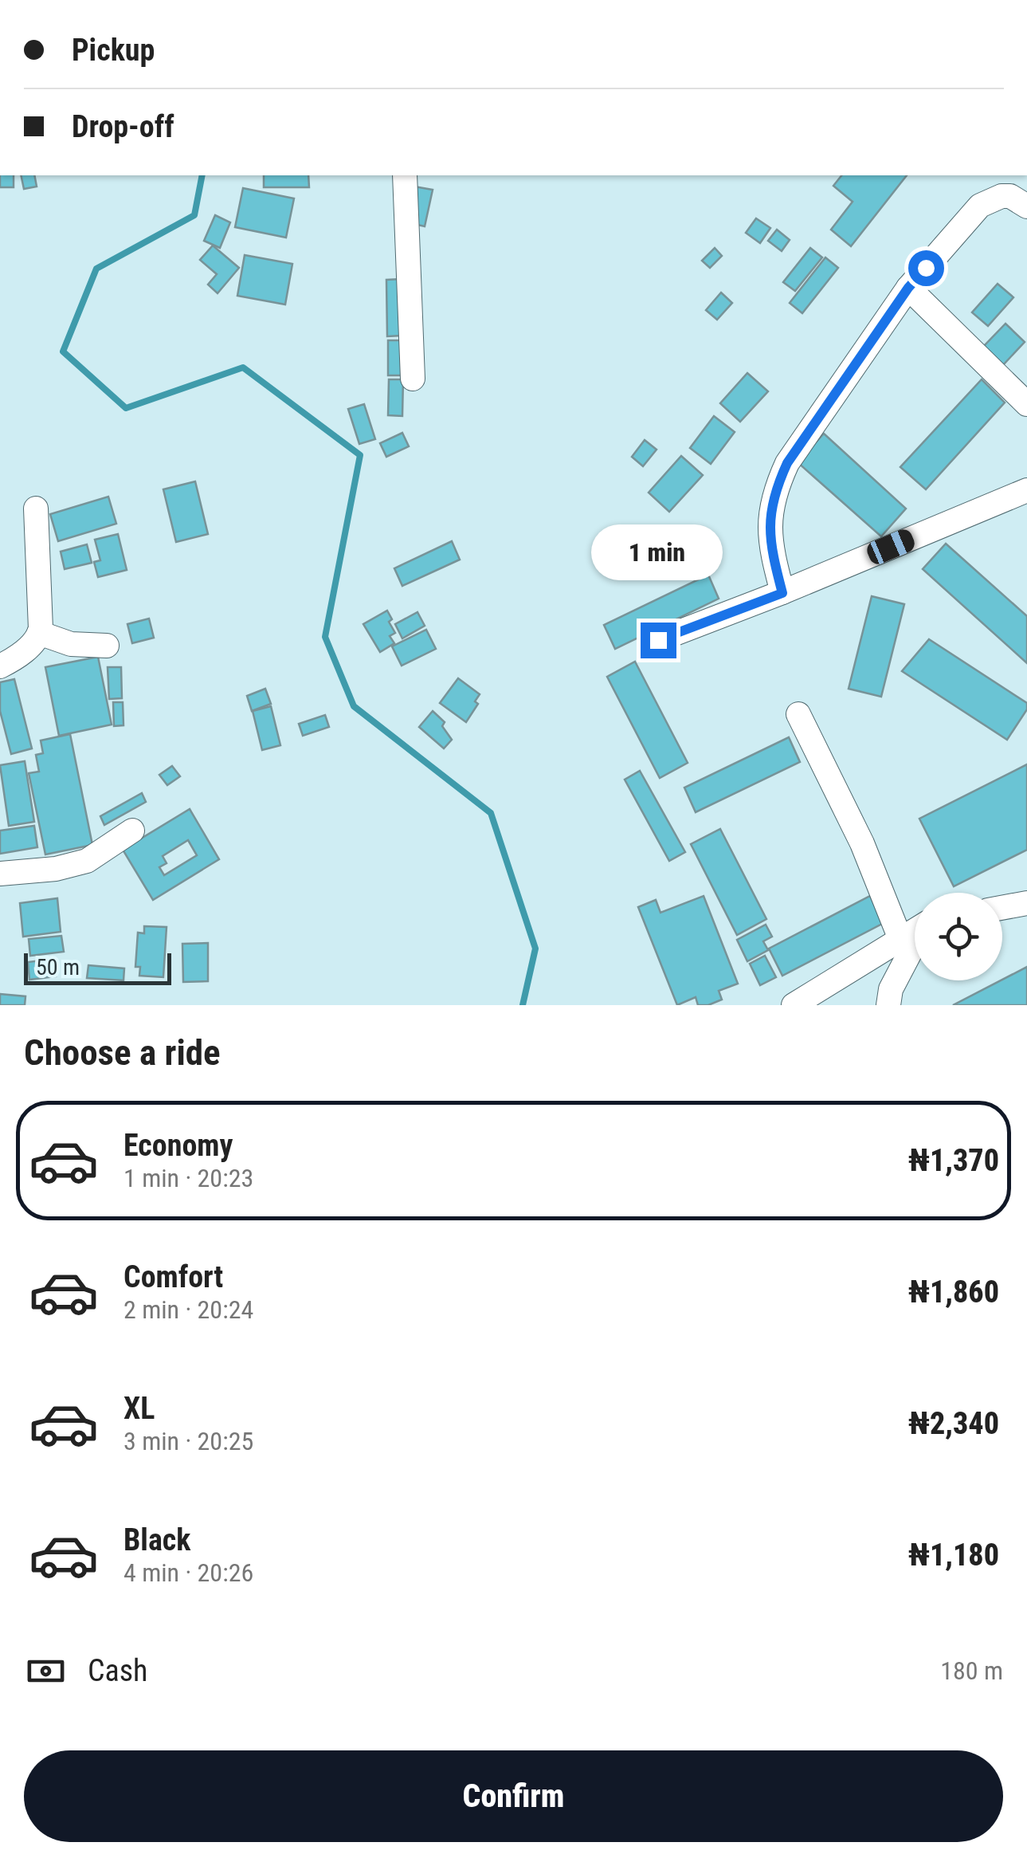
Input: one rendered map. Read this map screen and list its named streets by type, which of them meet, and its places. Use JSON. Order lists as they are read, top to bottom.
{
  "scale_bar": "50 m",
  "page": {
    "banner": ["Pickup", "Drop-off"],
    "bubble": "1 min",
    "scale": "50 m",
    "heading": "Choose a ride",
    "list": [
      {
        "name": "Economy",
        "note": "1 min · 20:23",
        "value": "₦1,370"
      },
      {
        "name": "Comfort",
        "note": "2 min · 20:24",
        "value": "₦1,860"
      },
      {
        "name": "XL",
        "note": "3 min · 20:25",
        "value": "₦2,340"
      },
      {
        "name": "Black",
        "note": "4 min · 20:26",
        "value": "₦1,180"
      }
    ],
    "pay": ["Cash", "180 m"],
    "buttons": "Confirm"
  }
}
